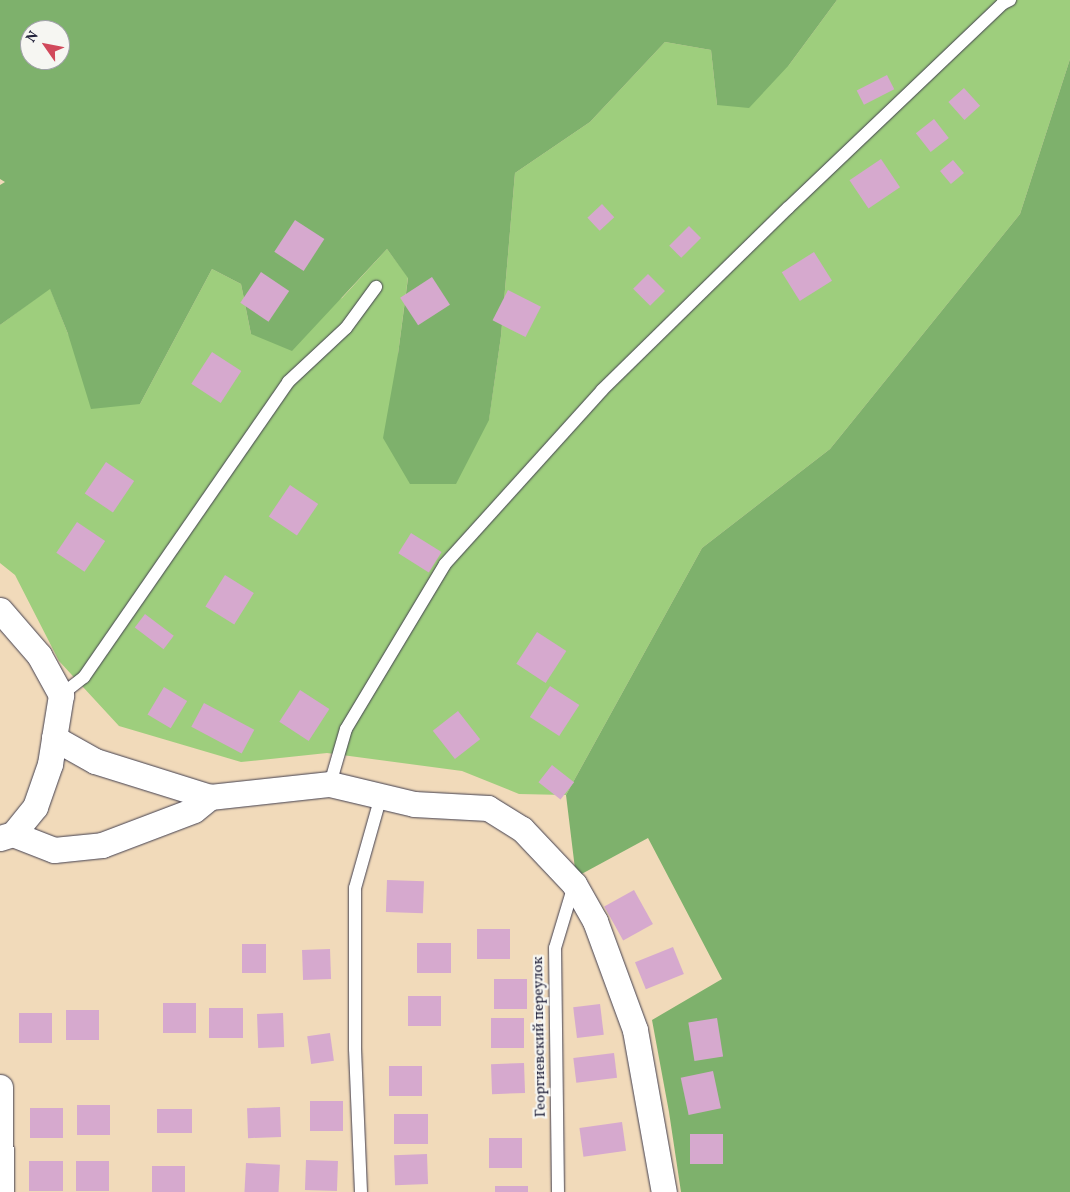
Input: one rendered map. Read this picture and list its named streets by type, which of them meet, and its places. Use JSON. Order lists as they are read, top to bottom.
{
  "streets": {
    "lane": ["Георгиевский переулок"]
  },
  "north": "top left"
}
